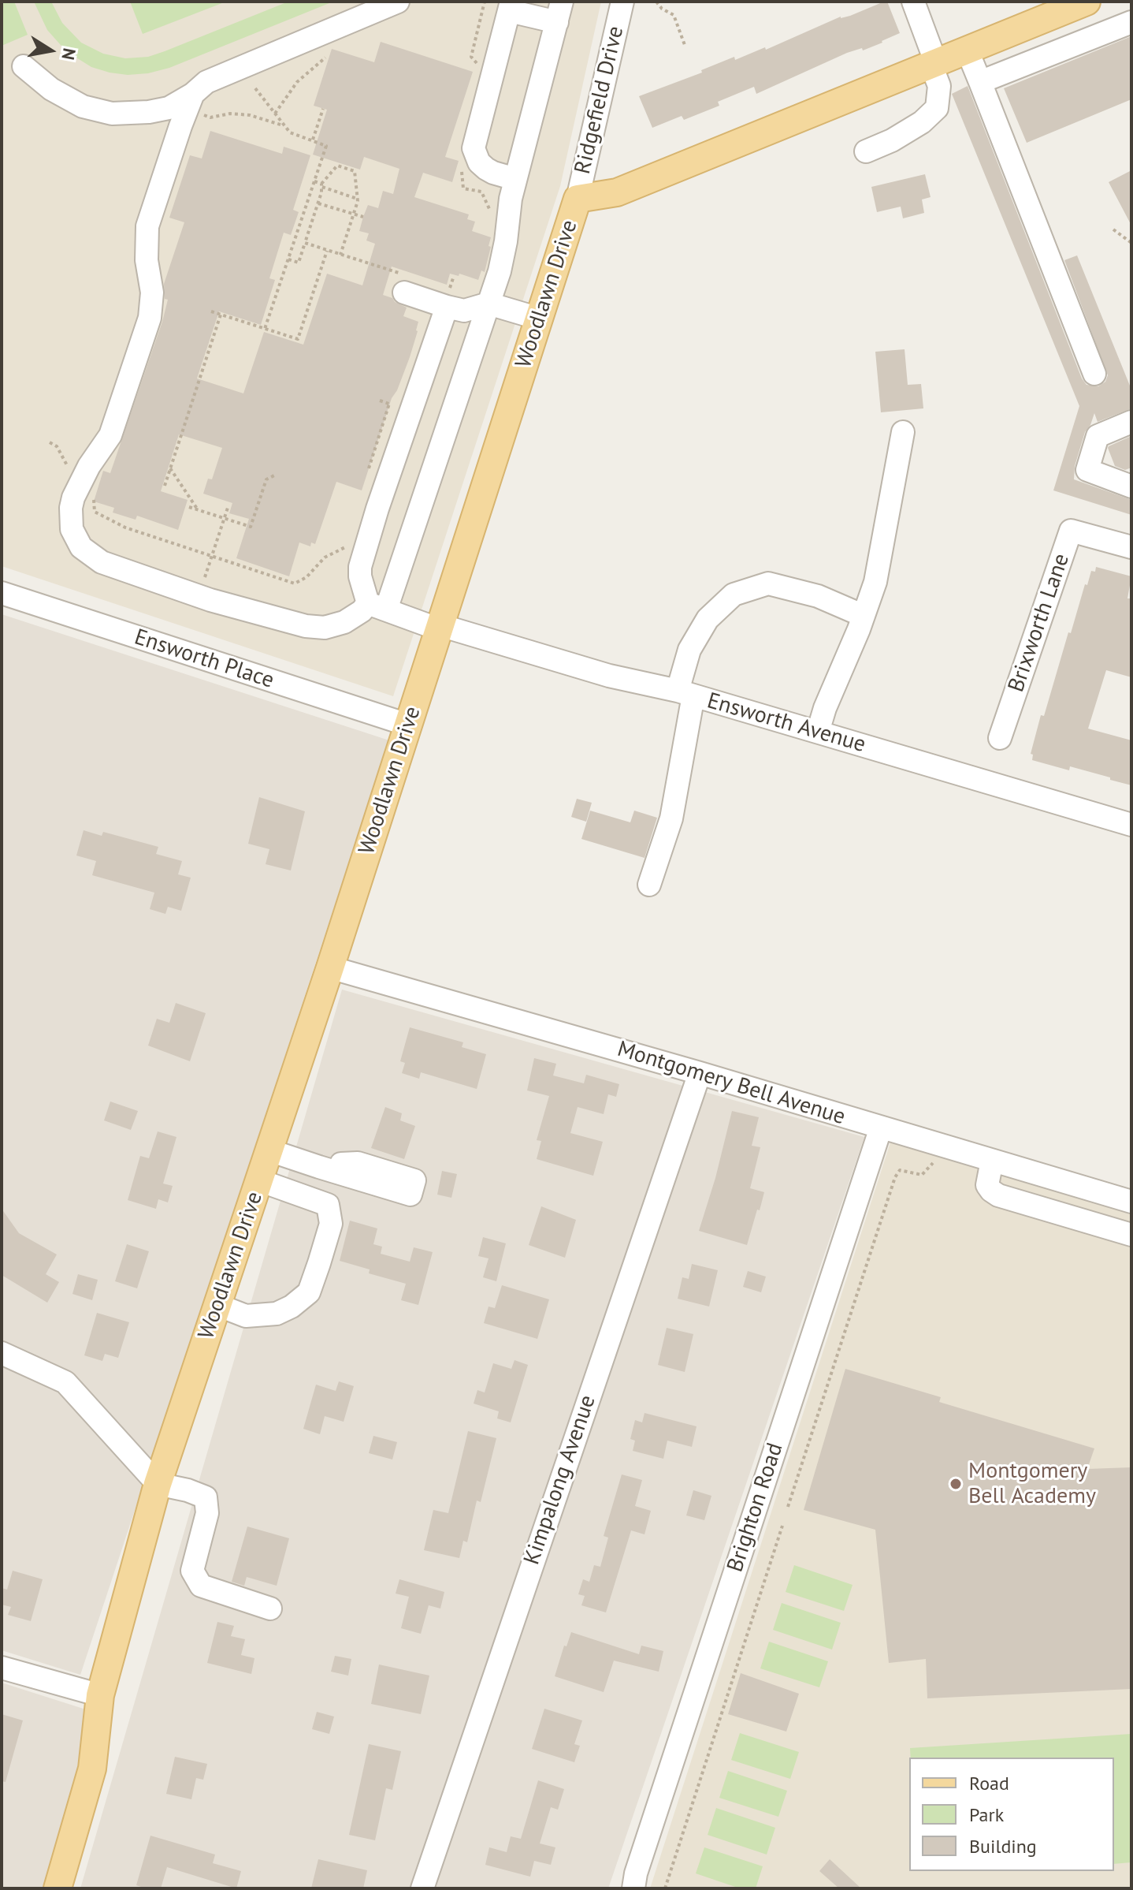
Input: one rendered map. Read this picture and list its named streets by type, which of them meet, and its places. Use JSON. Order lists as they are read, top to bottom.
{
  "streets": {
    "main road": ["Woodlawn Drive"],
    "street": [
      "Ridgefield Drive",
      "Brixworth Lane",
      "Ensworth Place",
      "Ensworth Avenue",
      "Montgomery Bell Avenue",
      "Kimpalong Avenue",
      "Brighton Road"
    ]
  },
  "crossings": [
    ["Ridgefield Drive", "Woodlawn Drive"],
    ["Woodlawn Drive", "Ensworth Place"],
    ["Woodlawn Drive", "Ensworth Avenue"],
    ["Woodlawn Drive", "Montgomery Bell Avenue"],
    ["Montgomery Bell Avenue", "Kimpalong Avenue"],
    ["Montgomery Bell Avenue", "Brighton Road"]
  ],
  "places": ["Montgomery Bell Academy"],
  "legend": ["Road", "Park", "Building"],
  "north": "right"
}
